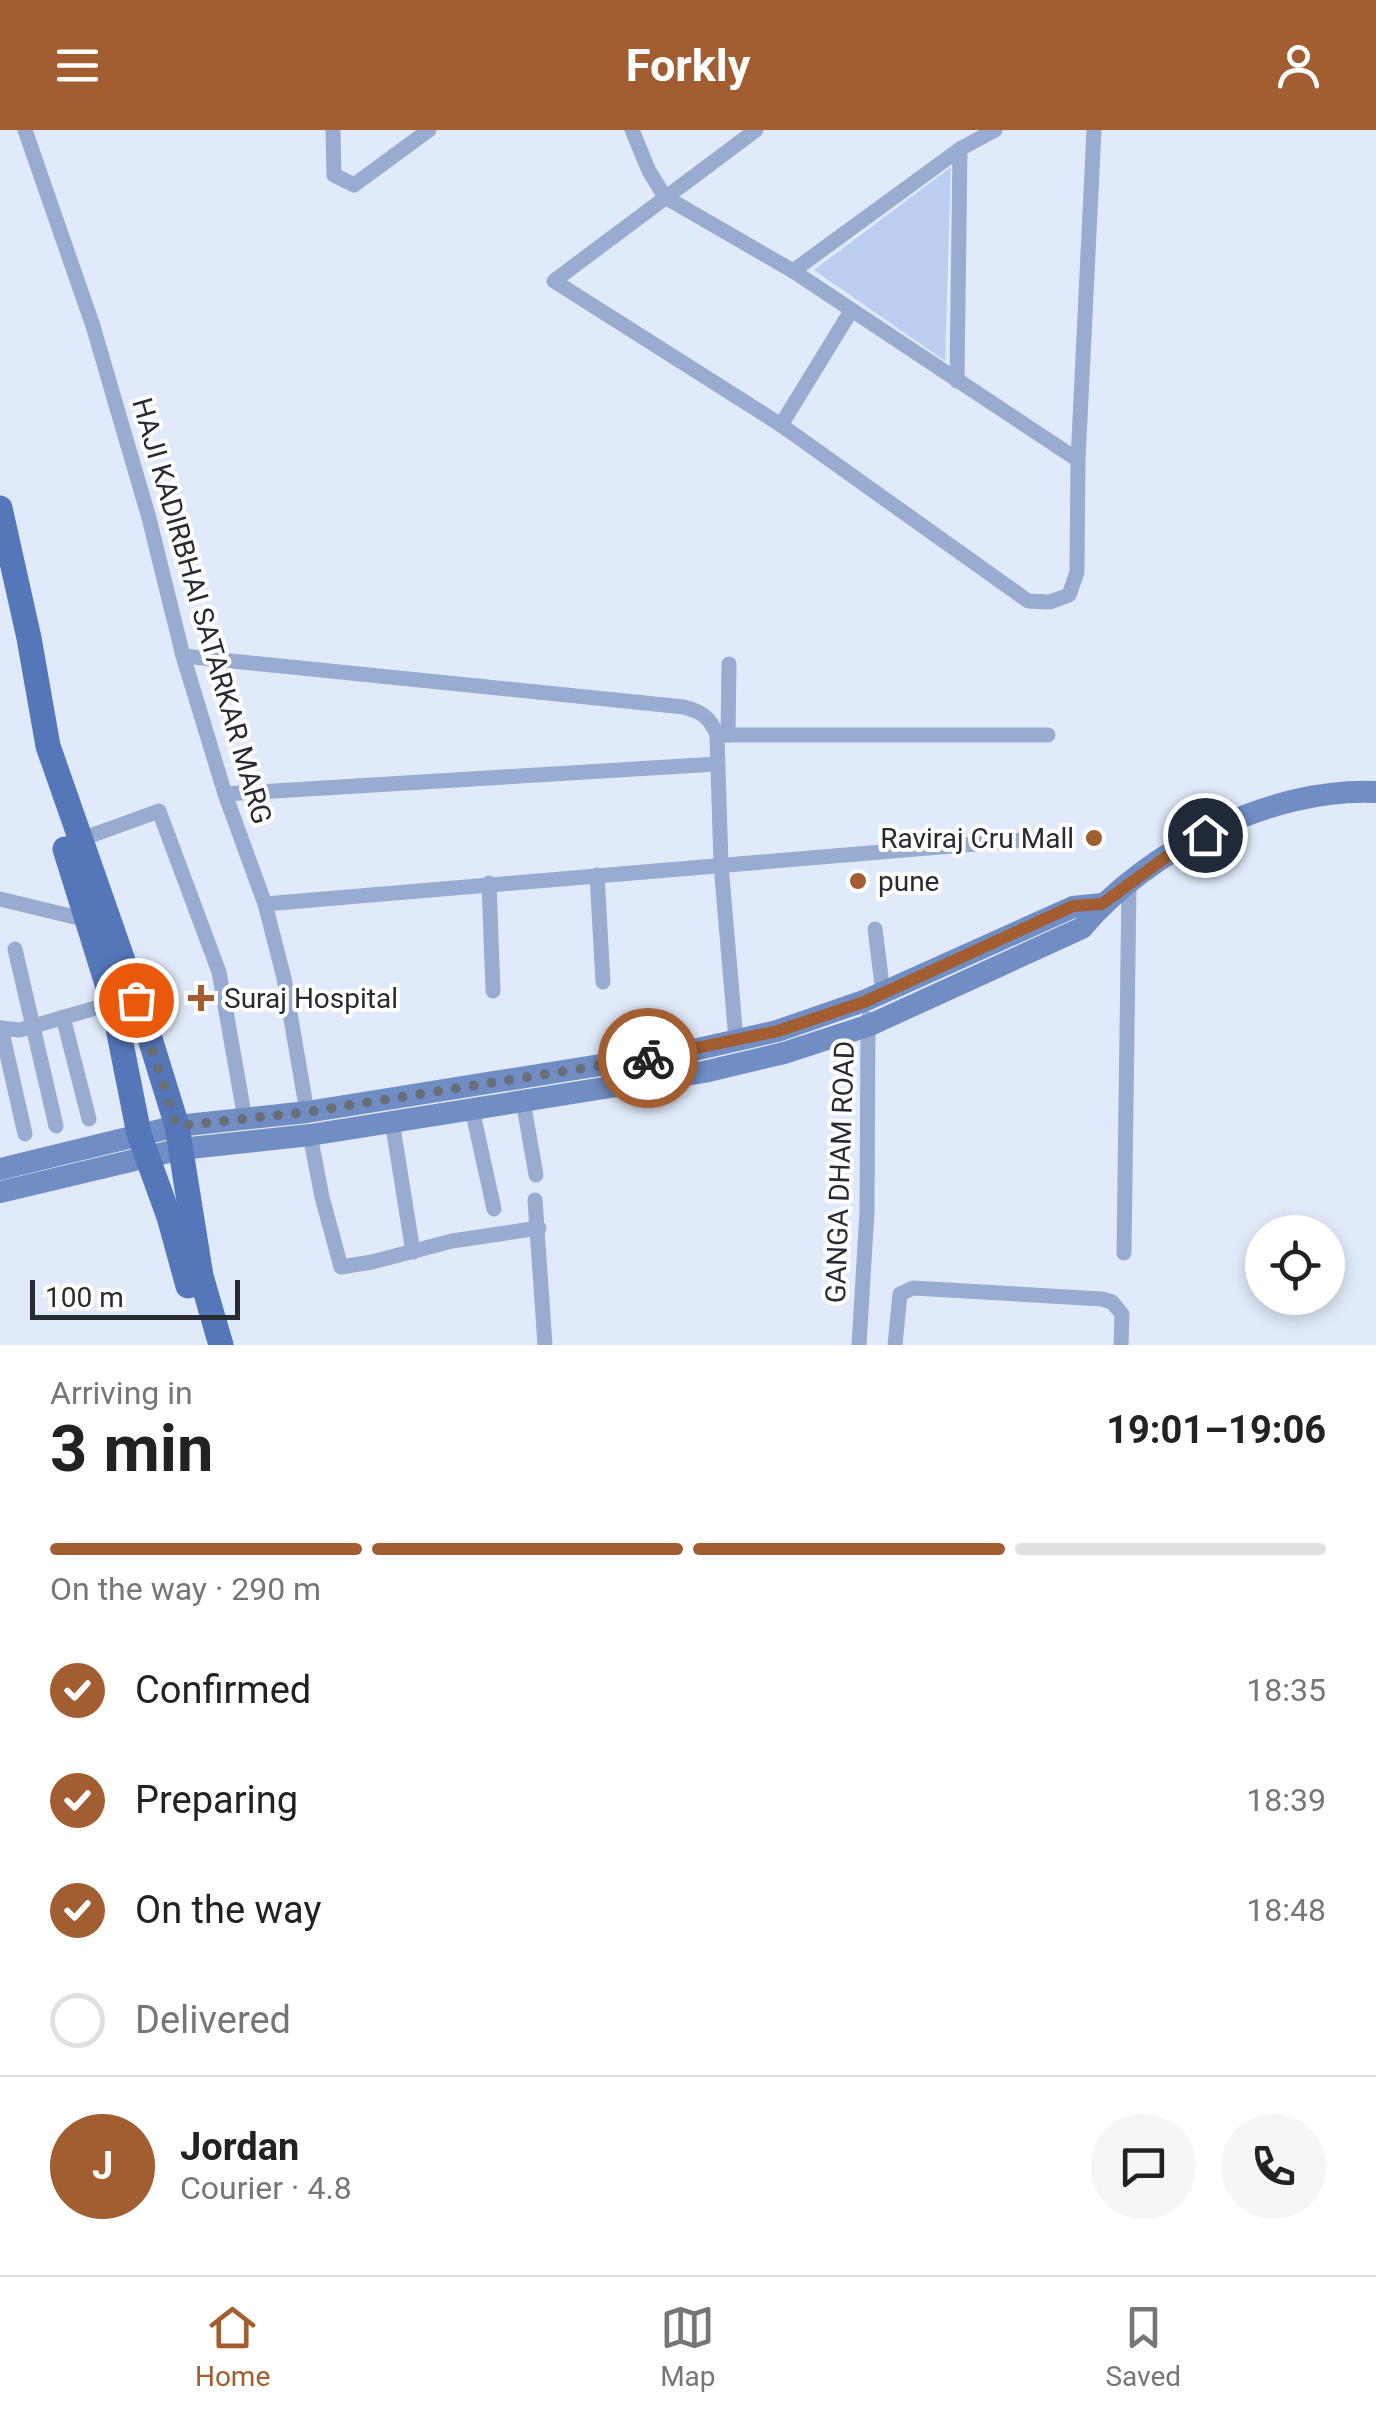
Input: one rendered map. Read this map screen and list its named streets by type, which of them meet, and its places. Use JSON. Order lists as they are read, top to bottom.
{
  "streets": {
    "street": ["HAJI KADIRBHAI SATARKAR MARG", "GANGA DHAM ROAD"]
  },
  "places": {
    "other": ["Raviraj Cru Mall", "pune"],
    "health": ["Suraj Hospital"]
  },
  "scale_bar": "100 m",
  "page": {
    "header": "Forkly",
    "scale": "100 m",
    "heading": ["3 min", "Arriving in", "19:01–19:06"],
    "panel": ["Jordan", "Courier · 4.8"],
    "bar": "On the way · 290 m",
    "list": [
      ["Confirmed", "18:35"],
      ["Preparing", "18:39"],
      ["On the way", "18:48"],
      "Delivered"
    ],
    "round": "J",
    "tabs": ["Home", "Map", "Saved"]
  }
}
